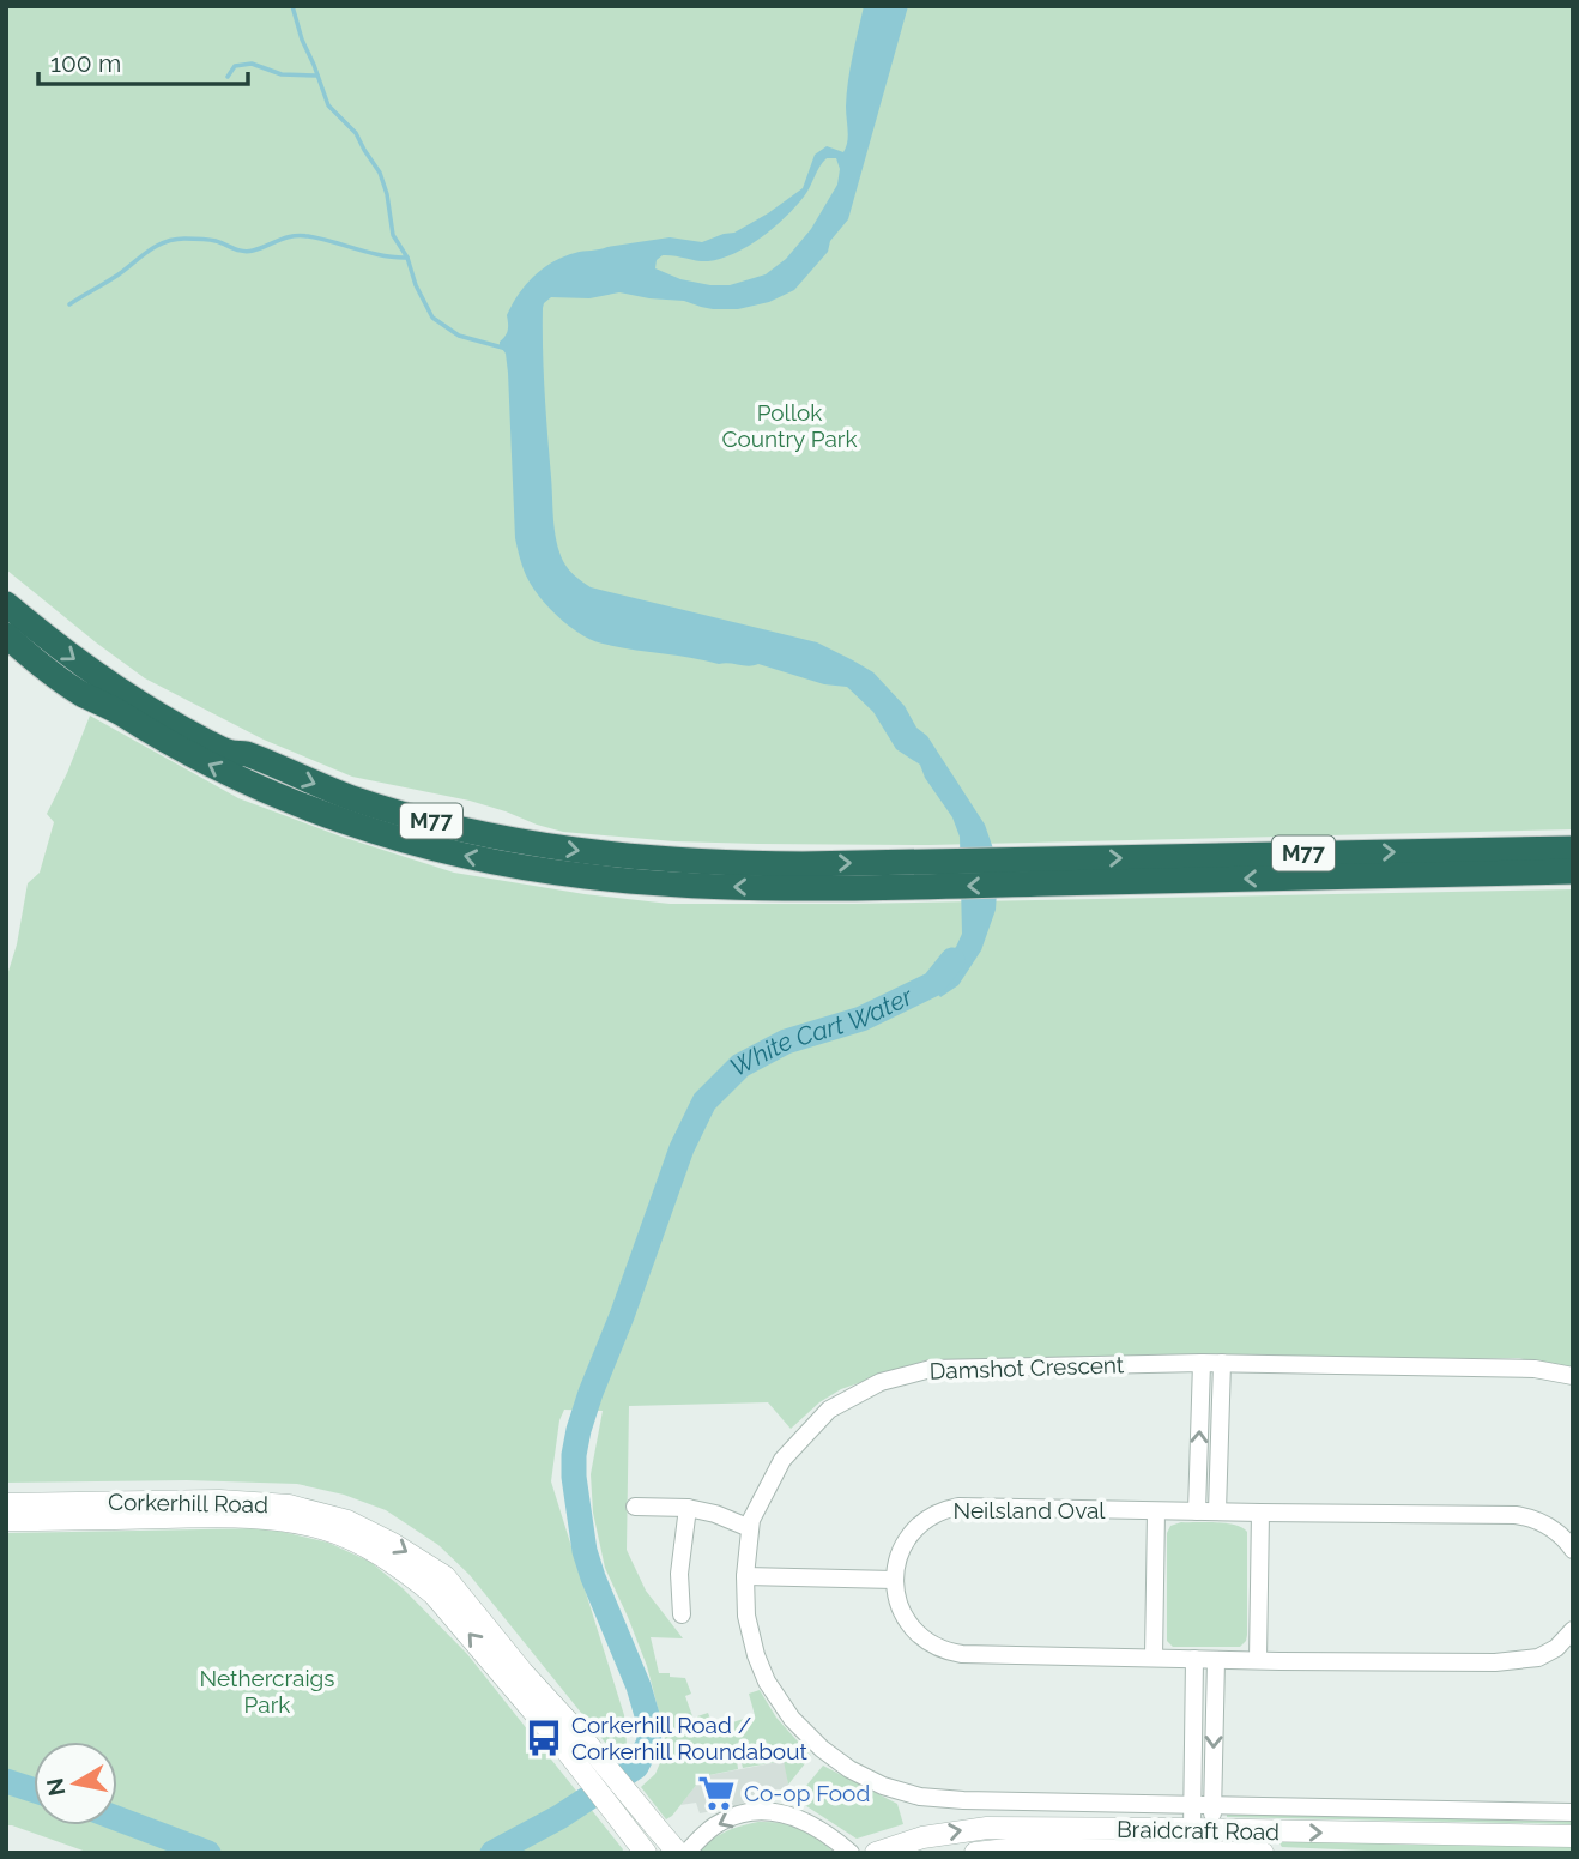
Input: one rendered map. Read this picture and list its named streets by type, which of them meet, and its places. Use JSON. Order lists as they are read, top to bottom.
{
  "streets": {
    "highway": ["M77"],
    "street": [
      "Damshot Crescent",
      "Corkerhill Road",
      "Neilsland Oval",
      "Braidcraft Road"
    ]
  },
  "crossings": [
    ["Damshot Crescent", "Braidcraft Road"]
  ],
  "water": ["White Cart Water"],
  "parks": ["Pollok Country Park", "Nethercraigs Park"],
  "places": {
    "bus stop": ["Corkerhill Road / Corkerhill Roundabout"],
    "supermarket": ["Co-op Food"]
  },
  "scale_bar": "100 m",
  "north": "left"
}
